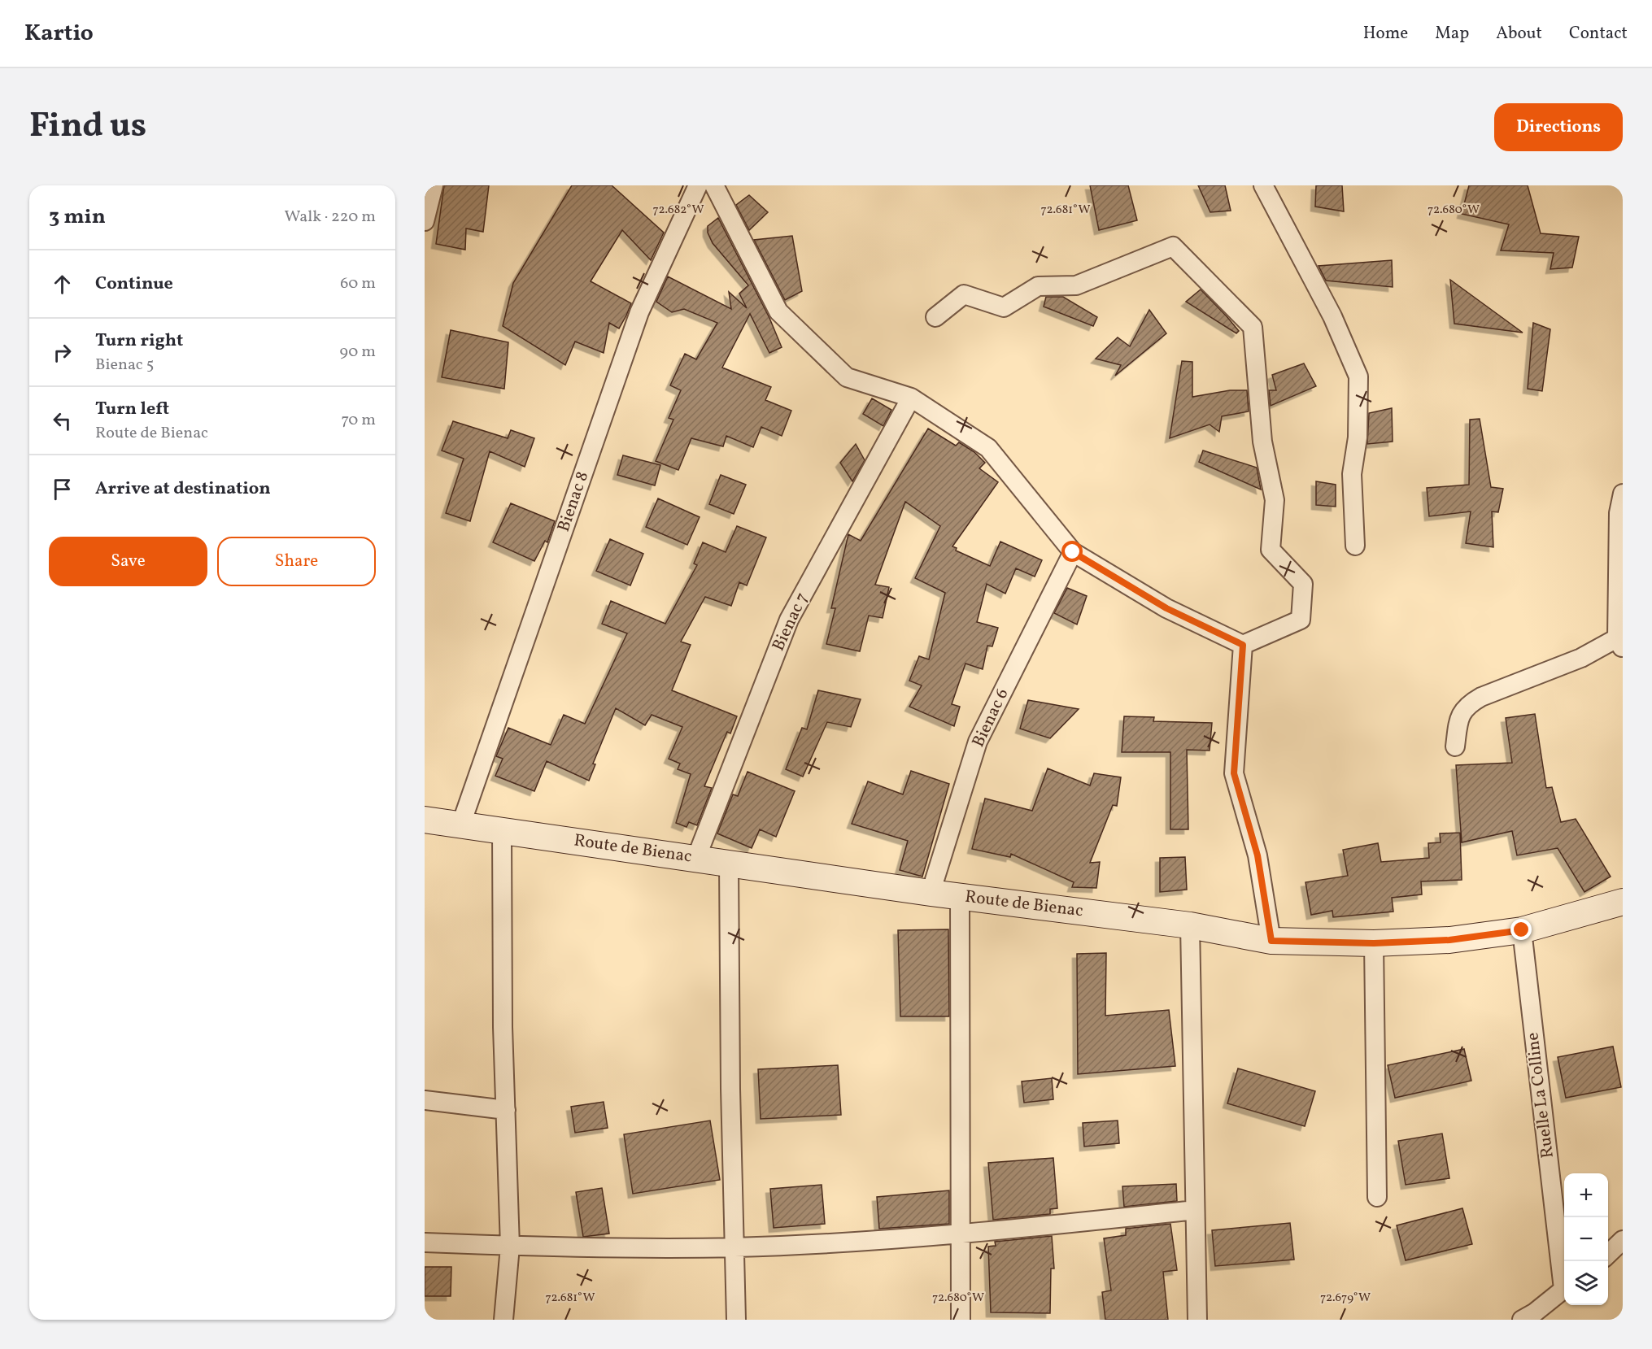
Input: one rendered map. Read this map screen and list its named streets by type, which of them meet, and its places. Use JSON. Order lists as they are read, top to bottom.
{
  "streets": {
    "main road": ["Route de Bienac"],
    "street": [
      "Bienac 8",
      "Bienac 7",
      "Bienac 6",
      "Ruelle La Colline"
    ]
  },
  "crossings": [
    ["Bienac 8", "Route de Bienac"],
    ["Bienac 7", "Route de Bienac"],
    ["Bienac 6", "Route de Bienac"],
    ["Route de Bienac", "Ruelle La Colline"]
  ],
  "page": {
    "header": "Kartio",
    "nav": [
      "Home",
      "Map",
      "About",
      "Contact"
    ],
    "title": "Find us",
    "buttons": [
      "Directions",
      ["Save", "Share"]
    ],
    "heading": ["3 min", "Walk · 220 m"],
    "list": [
      ["Continue", "60 m"],
      ["Turn right", "Bienac 5", "90 m"],
      ["Turn left", "Route de Bienac", "70 m"],
      "Arrive at destination"
    ],
    "map_buttons": ["+", "−"]
  },
  "coordinates": [
    "72.682°W",
    "72.681°W",
    "72.680°W",
    "72.679°W"
  ]
}
